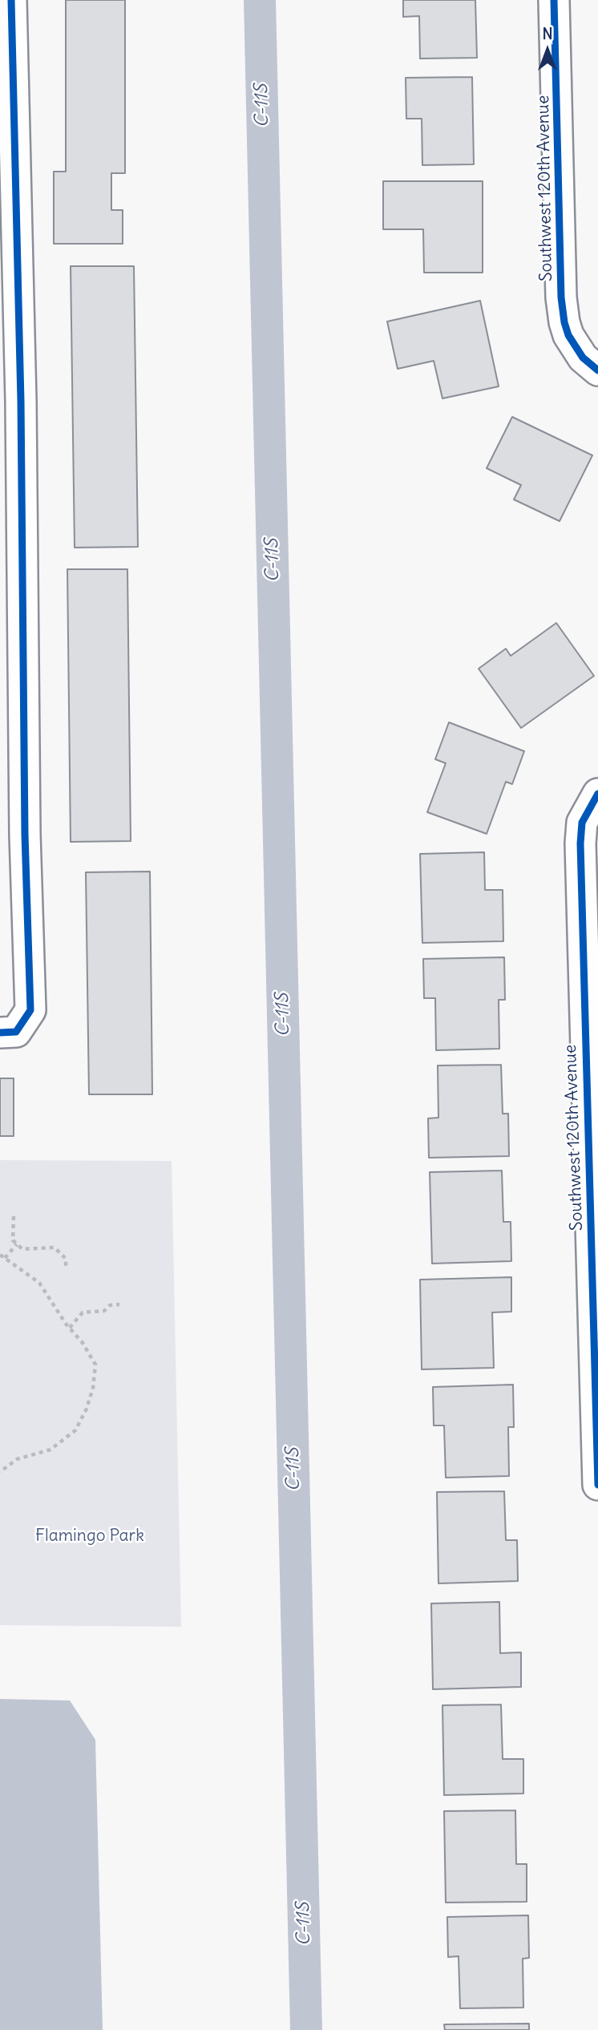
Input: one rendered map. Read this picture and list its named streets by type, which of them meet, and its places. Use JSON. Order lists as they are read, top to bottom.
{
  "streets": {
    "street": ["Southwest 120th Avenue"]
  },
  "water": ["C-11S"],
  "parks": ["Flamingo Park"],
  "north": "top"
}
